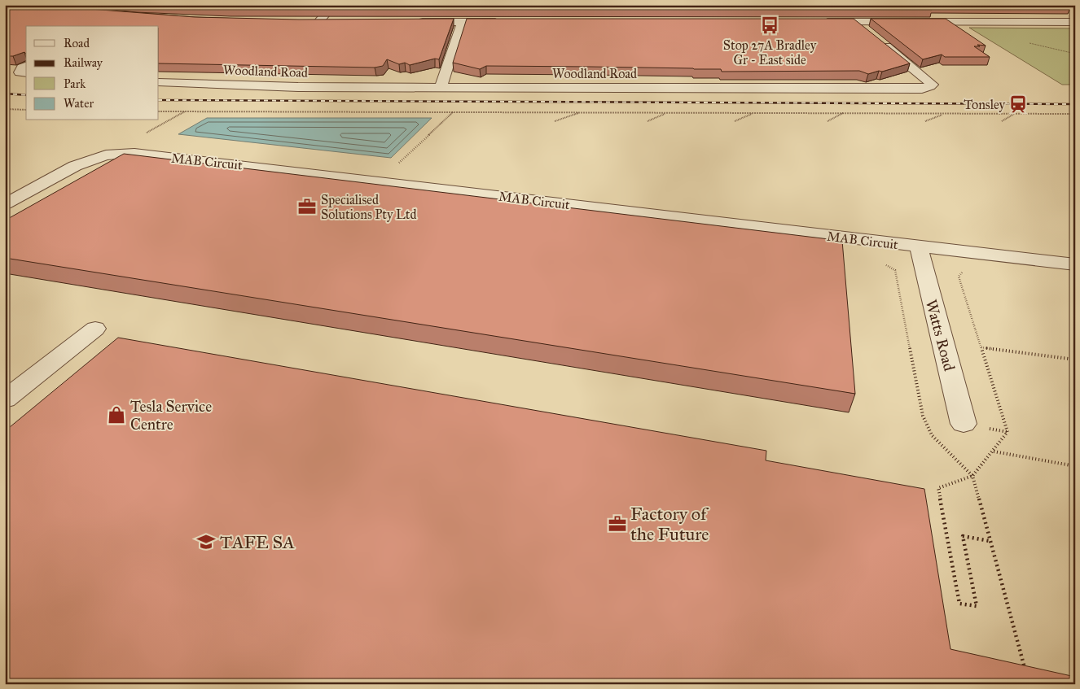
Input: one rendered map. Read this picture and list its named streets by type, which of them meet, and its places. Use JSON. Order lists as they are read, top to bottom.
{
  "streets": {
    "street": ["Woodland Road", "MAB Circuit", "Watts Road"]
  },
  "crossings": [
    ["MAB Circuit", "Watts Road"]
  ],
  "places": {
    "bus stop": ["Stop 27A Bradley Gr - East side"],
    "station": ["Tonsley"],
    "office": ["Specialised Solutions Pty Ltd", "Factory of the Future"],
    "shop": ["Tesla Service Centre"],
    "school or university": ["TAFE SA"]
  },
  "legend": [
    "Road",
    "Railway",
    "Park",
    "Water"
  ]
}
